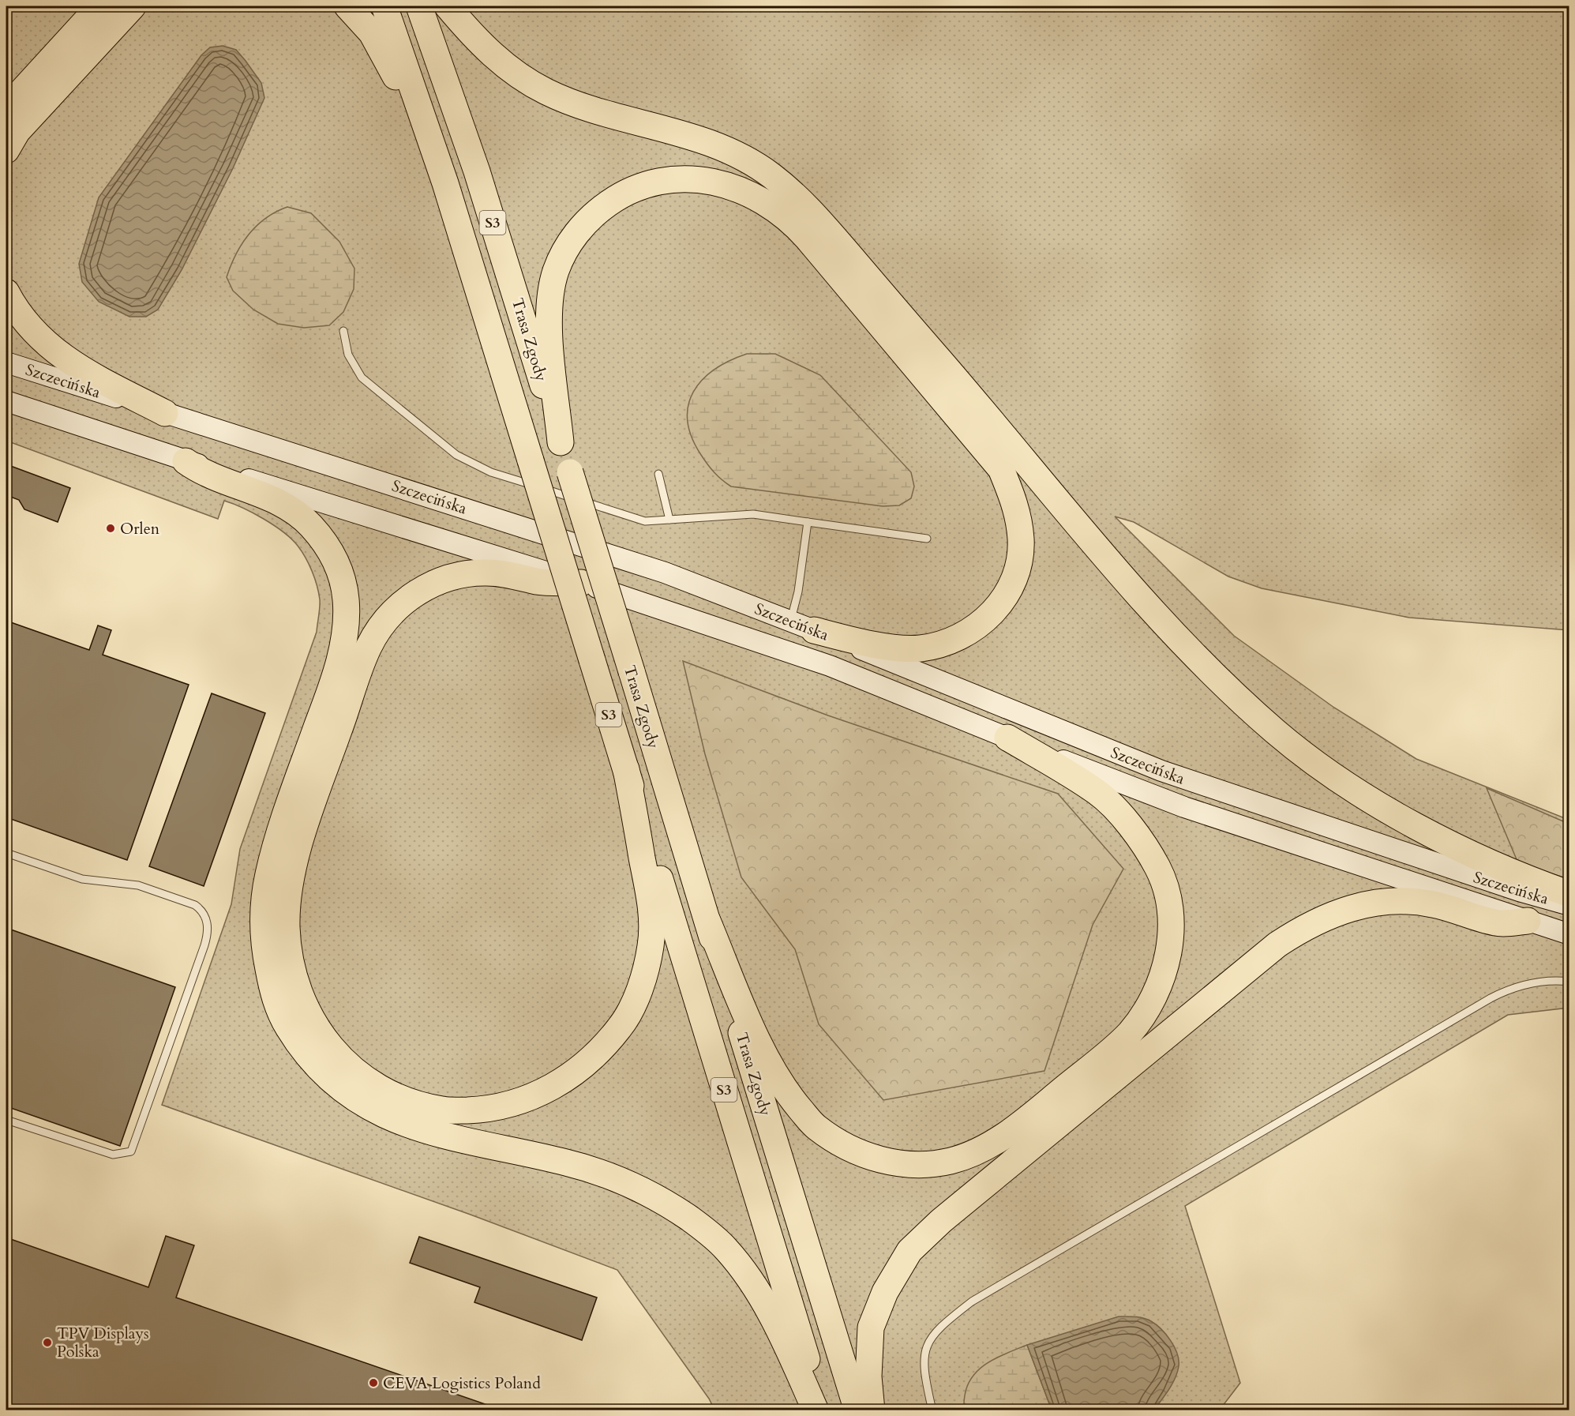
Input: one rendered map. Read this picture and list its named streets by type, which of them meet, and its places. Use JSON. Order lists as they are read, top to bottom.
{
  "streets": {
    "highway": ["S3", "Trasa Zgody"],
    "main road": ["Szczecińska"]
  },
  "places": ["Orlen", "TPV Displays Polska", "CEVA Logistics Poland"]
}
